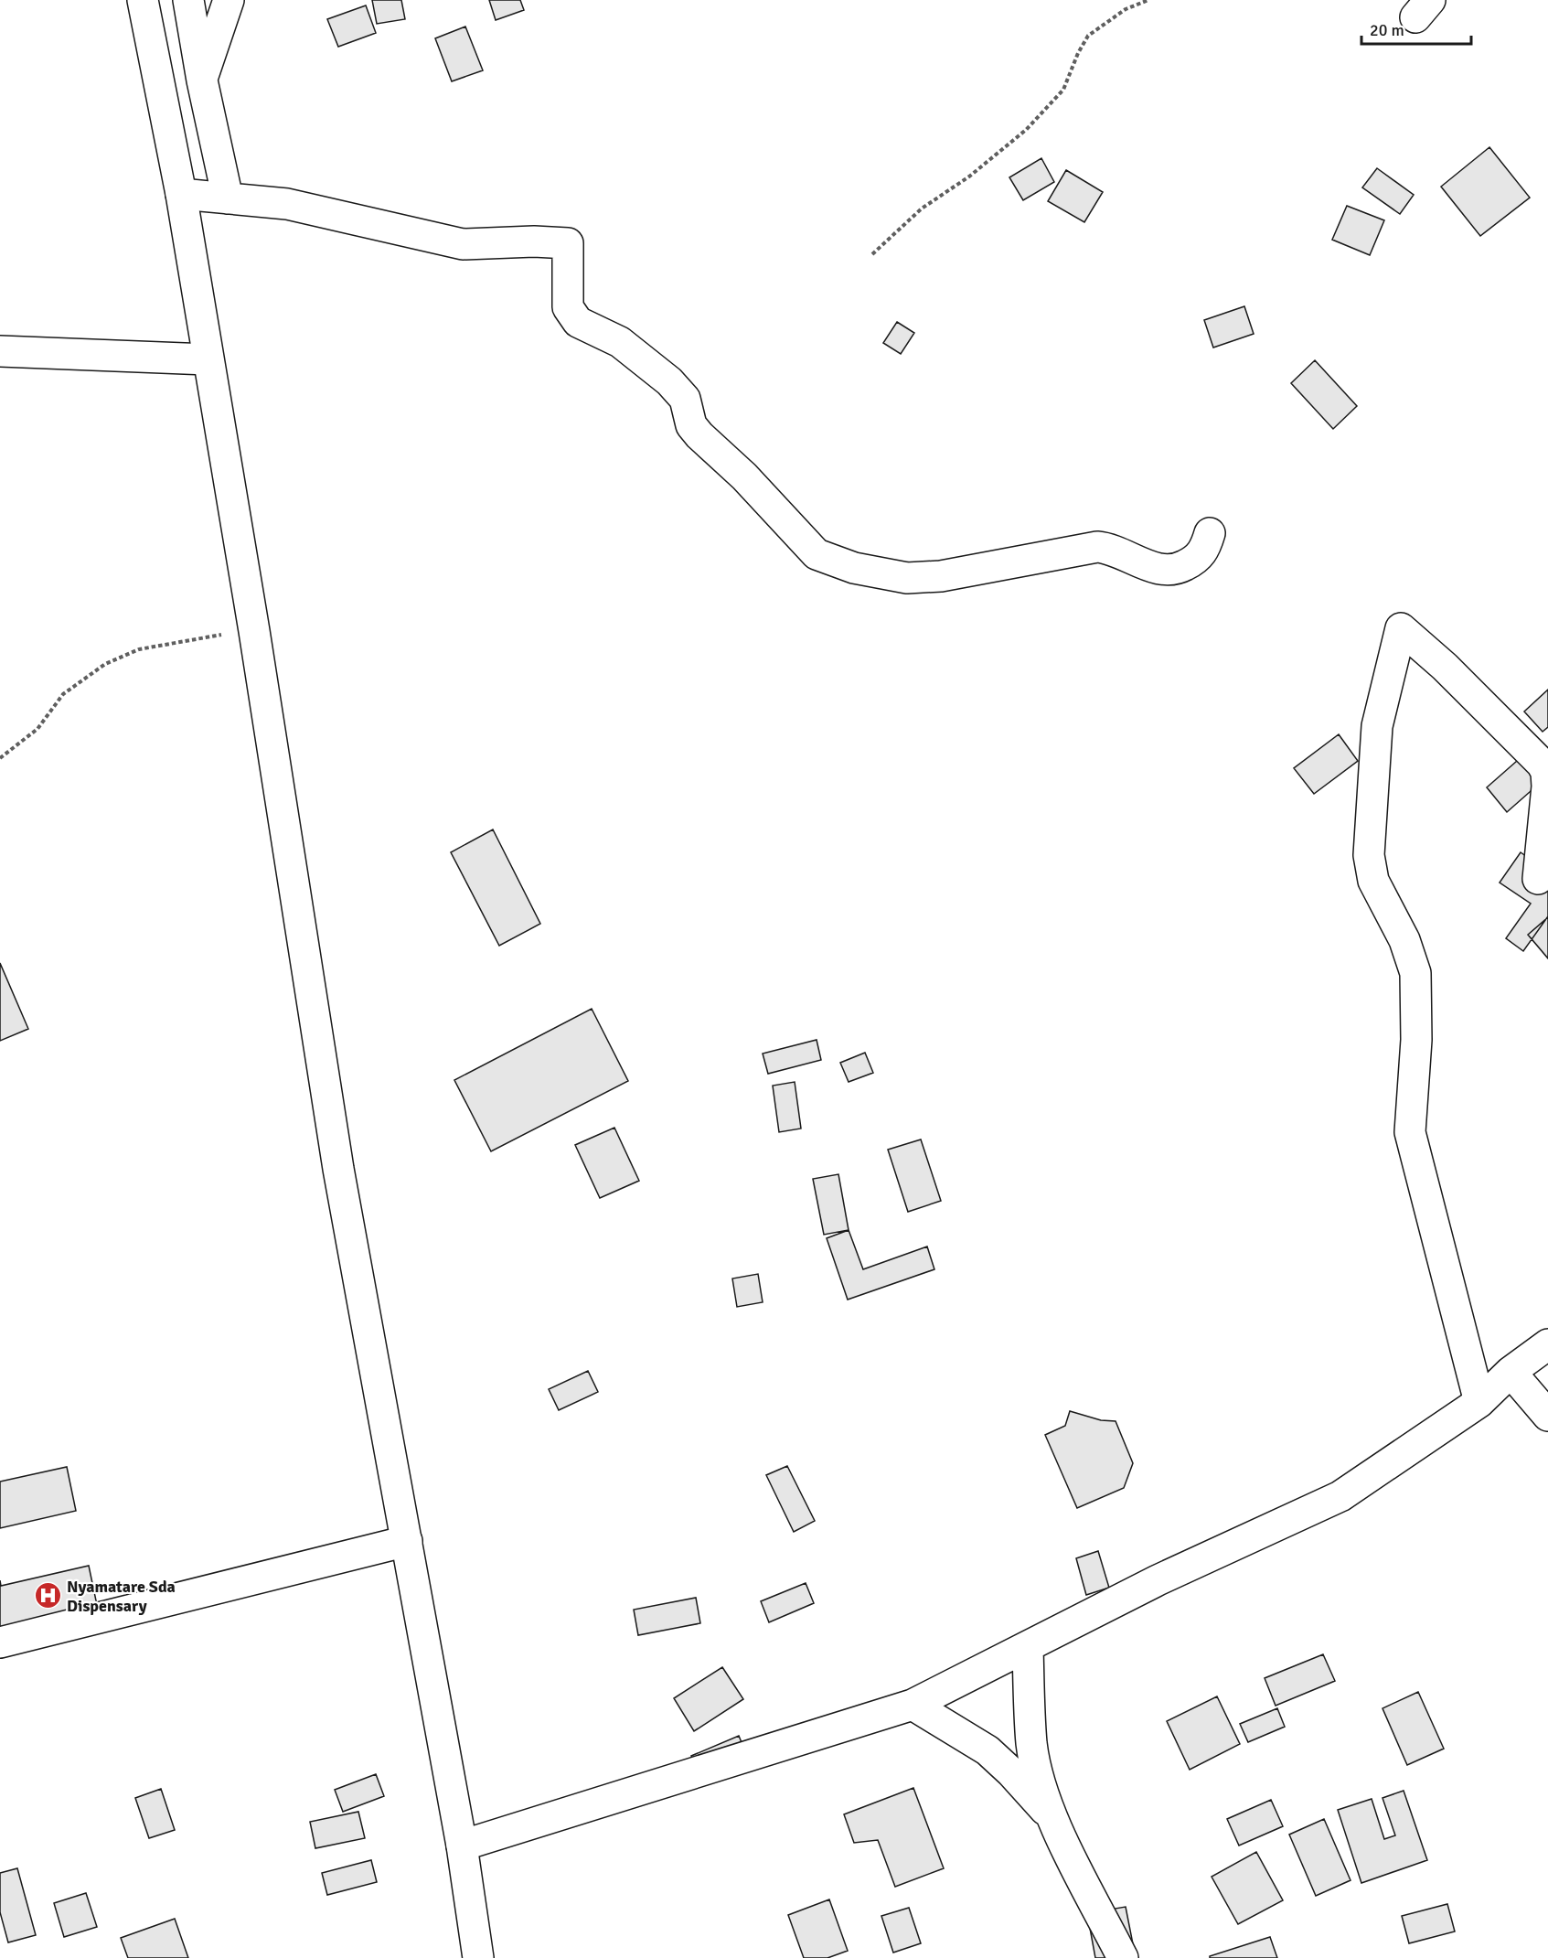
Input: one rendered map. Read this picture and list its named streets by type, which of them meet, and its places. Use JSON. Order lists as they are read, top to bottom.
{
  "places": {
    "hospital": ["Nyamatare Sda Dispensary"]
  },
  "scale_bar": "20 m"
}
